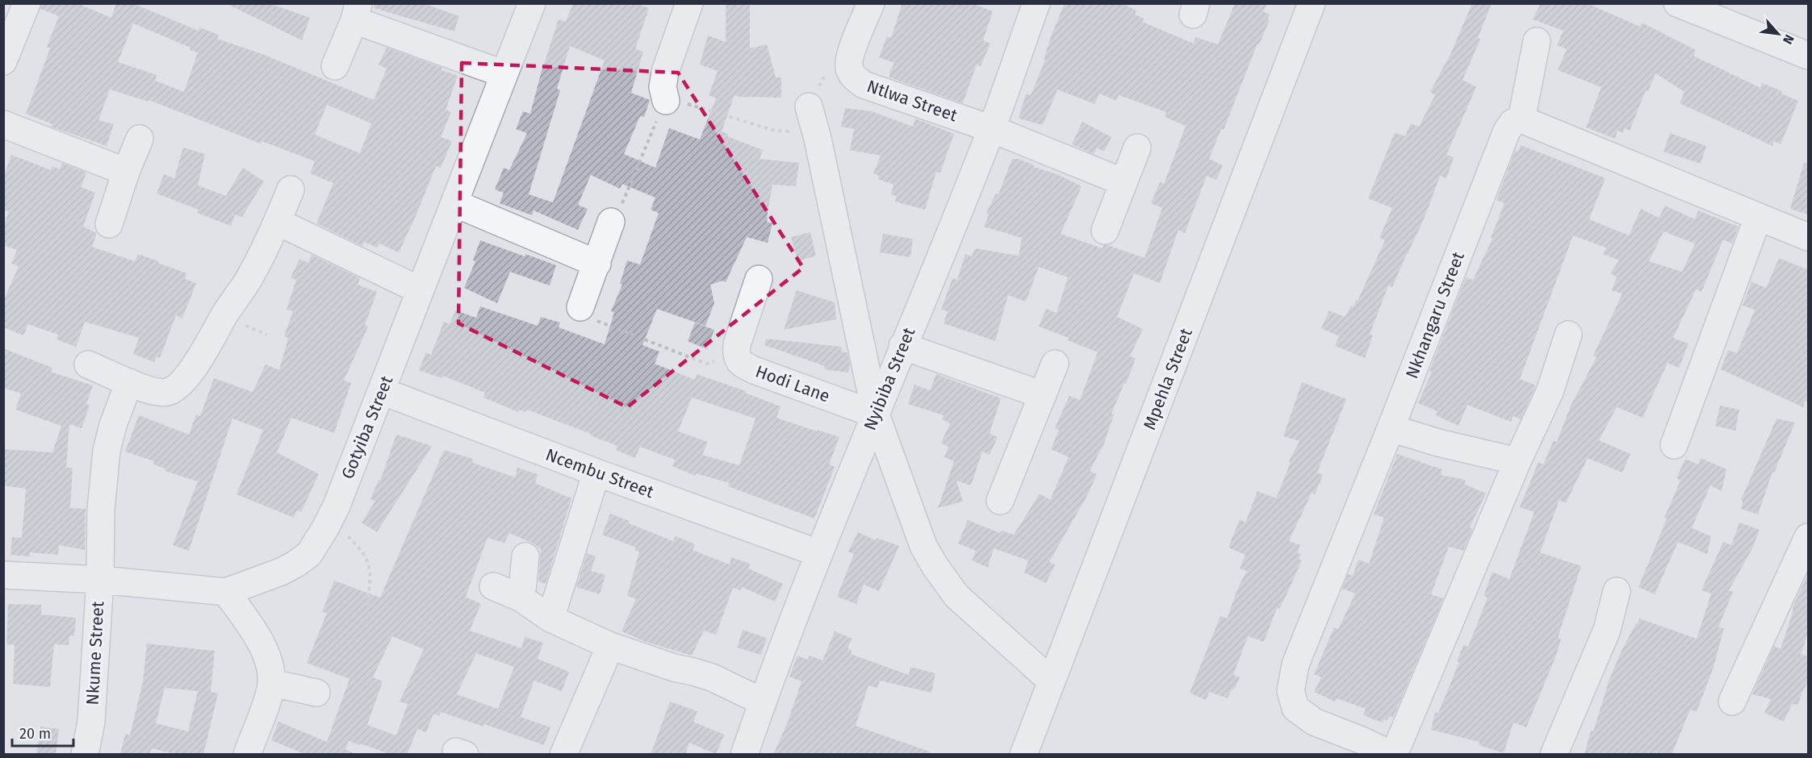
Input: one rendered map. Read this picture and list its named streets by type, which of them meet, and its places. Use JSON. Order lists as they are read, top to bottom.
{
  "streets": {
    "street": [
      "Ntlwa Street",
      "Nkhangaru Street",
      "Nyibiba Street",
      "Mpehla Street",
      "Hodi Lane",
      "Gotyiba Street",
      "Ncembu Street",
      "Nkume Street"
    ]
  },
  "crossings": [
    ["Ntlwa Street", "Nyibiba Street"],
    ["Nyibiba Street", "Hodi Lane"],
    ["Nyibiba Street", "Ncembu Street"],
    ["Gotyiba Street", "Ncembu Street"],
    ["Gotyiba Street", "Nkume Street"]
  ],
  "scale_bar": "20 m",
  "north": "bottom right"
}
